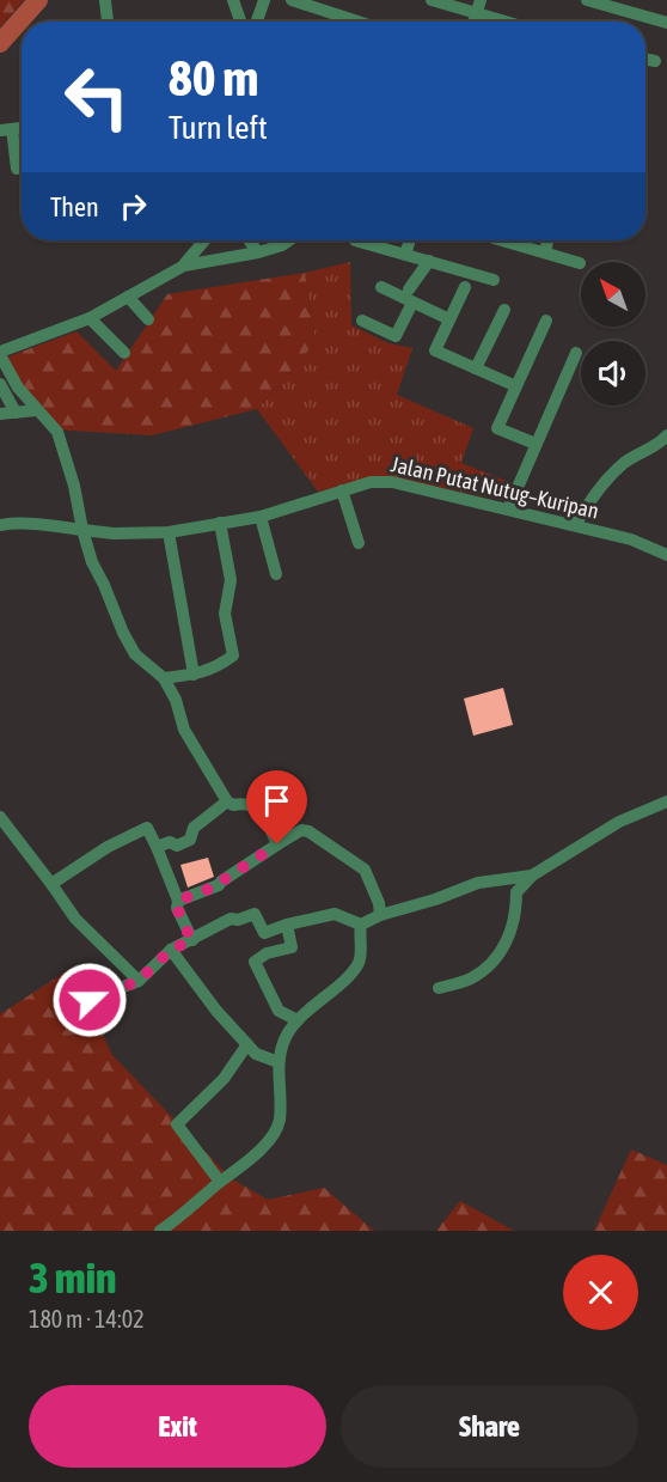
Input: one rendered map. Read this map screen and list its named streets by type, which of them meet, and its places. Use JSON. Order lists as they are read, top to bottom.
{
  "streets": {
    "street": ["Jalan Putat Nutug–Kuripan"]
  },
  "north": "top left",
  "page": {
    "turn": ["80 m", "Turn left"],
    "then": "Then",
    "heading": ["3 min", "180 m · 14:02"],
    "buttons": ["Exit", "Share"]
  }
}
